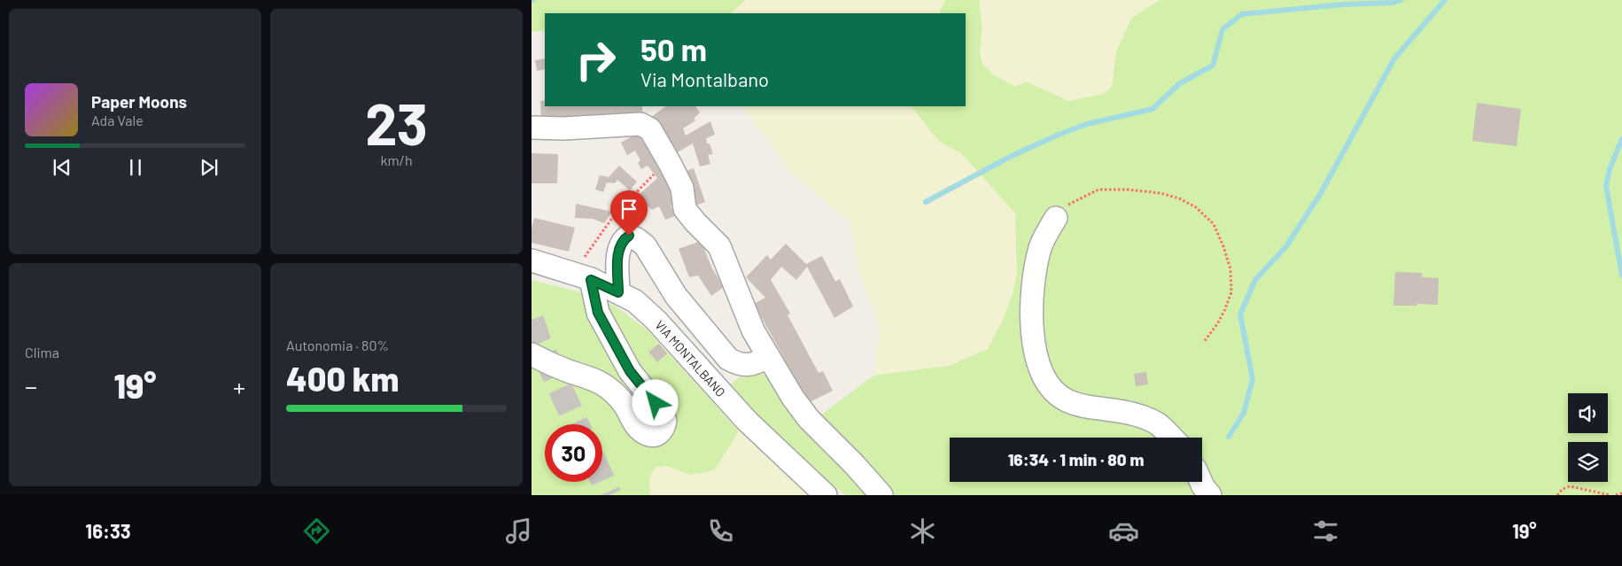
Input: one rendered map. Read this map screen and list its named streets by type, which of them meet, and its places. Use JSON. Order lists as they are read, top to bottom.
{
  "streets": {
    "street": ["VIA MONTALBANO"]
  },
  "page": {
    "tile": [
      ["23", "km/h"],
      "Clima",
      ["Autonomia · 80%", "400 km"]
    ],
    "turn": ["50 m", "Via Montalbano"],
    "song": ["Paper Moons", "Ada Vale"],
    "heat": ["−", "19°", "+"],
    "limit": "30",
    "trip": "16:34 · 1 min · 80 m",
    "tabs": ["16:33", "19°"]
  }
}
